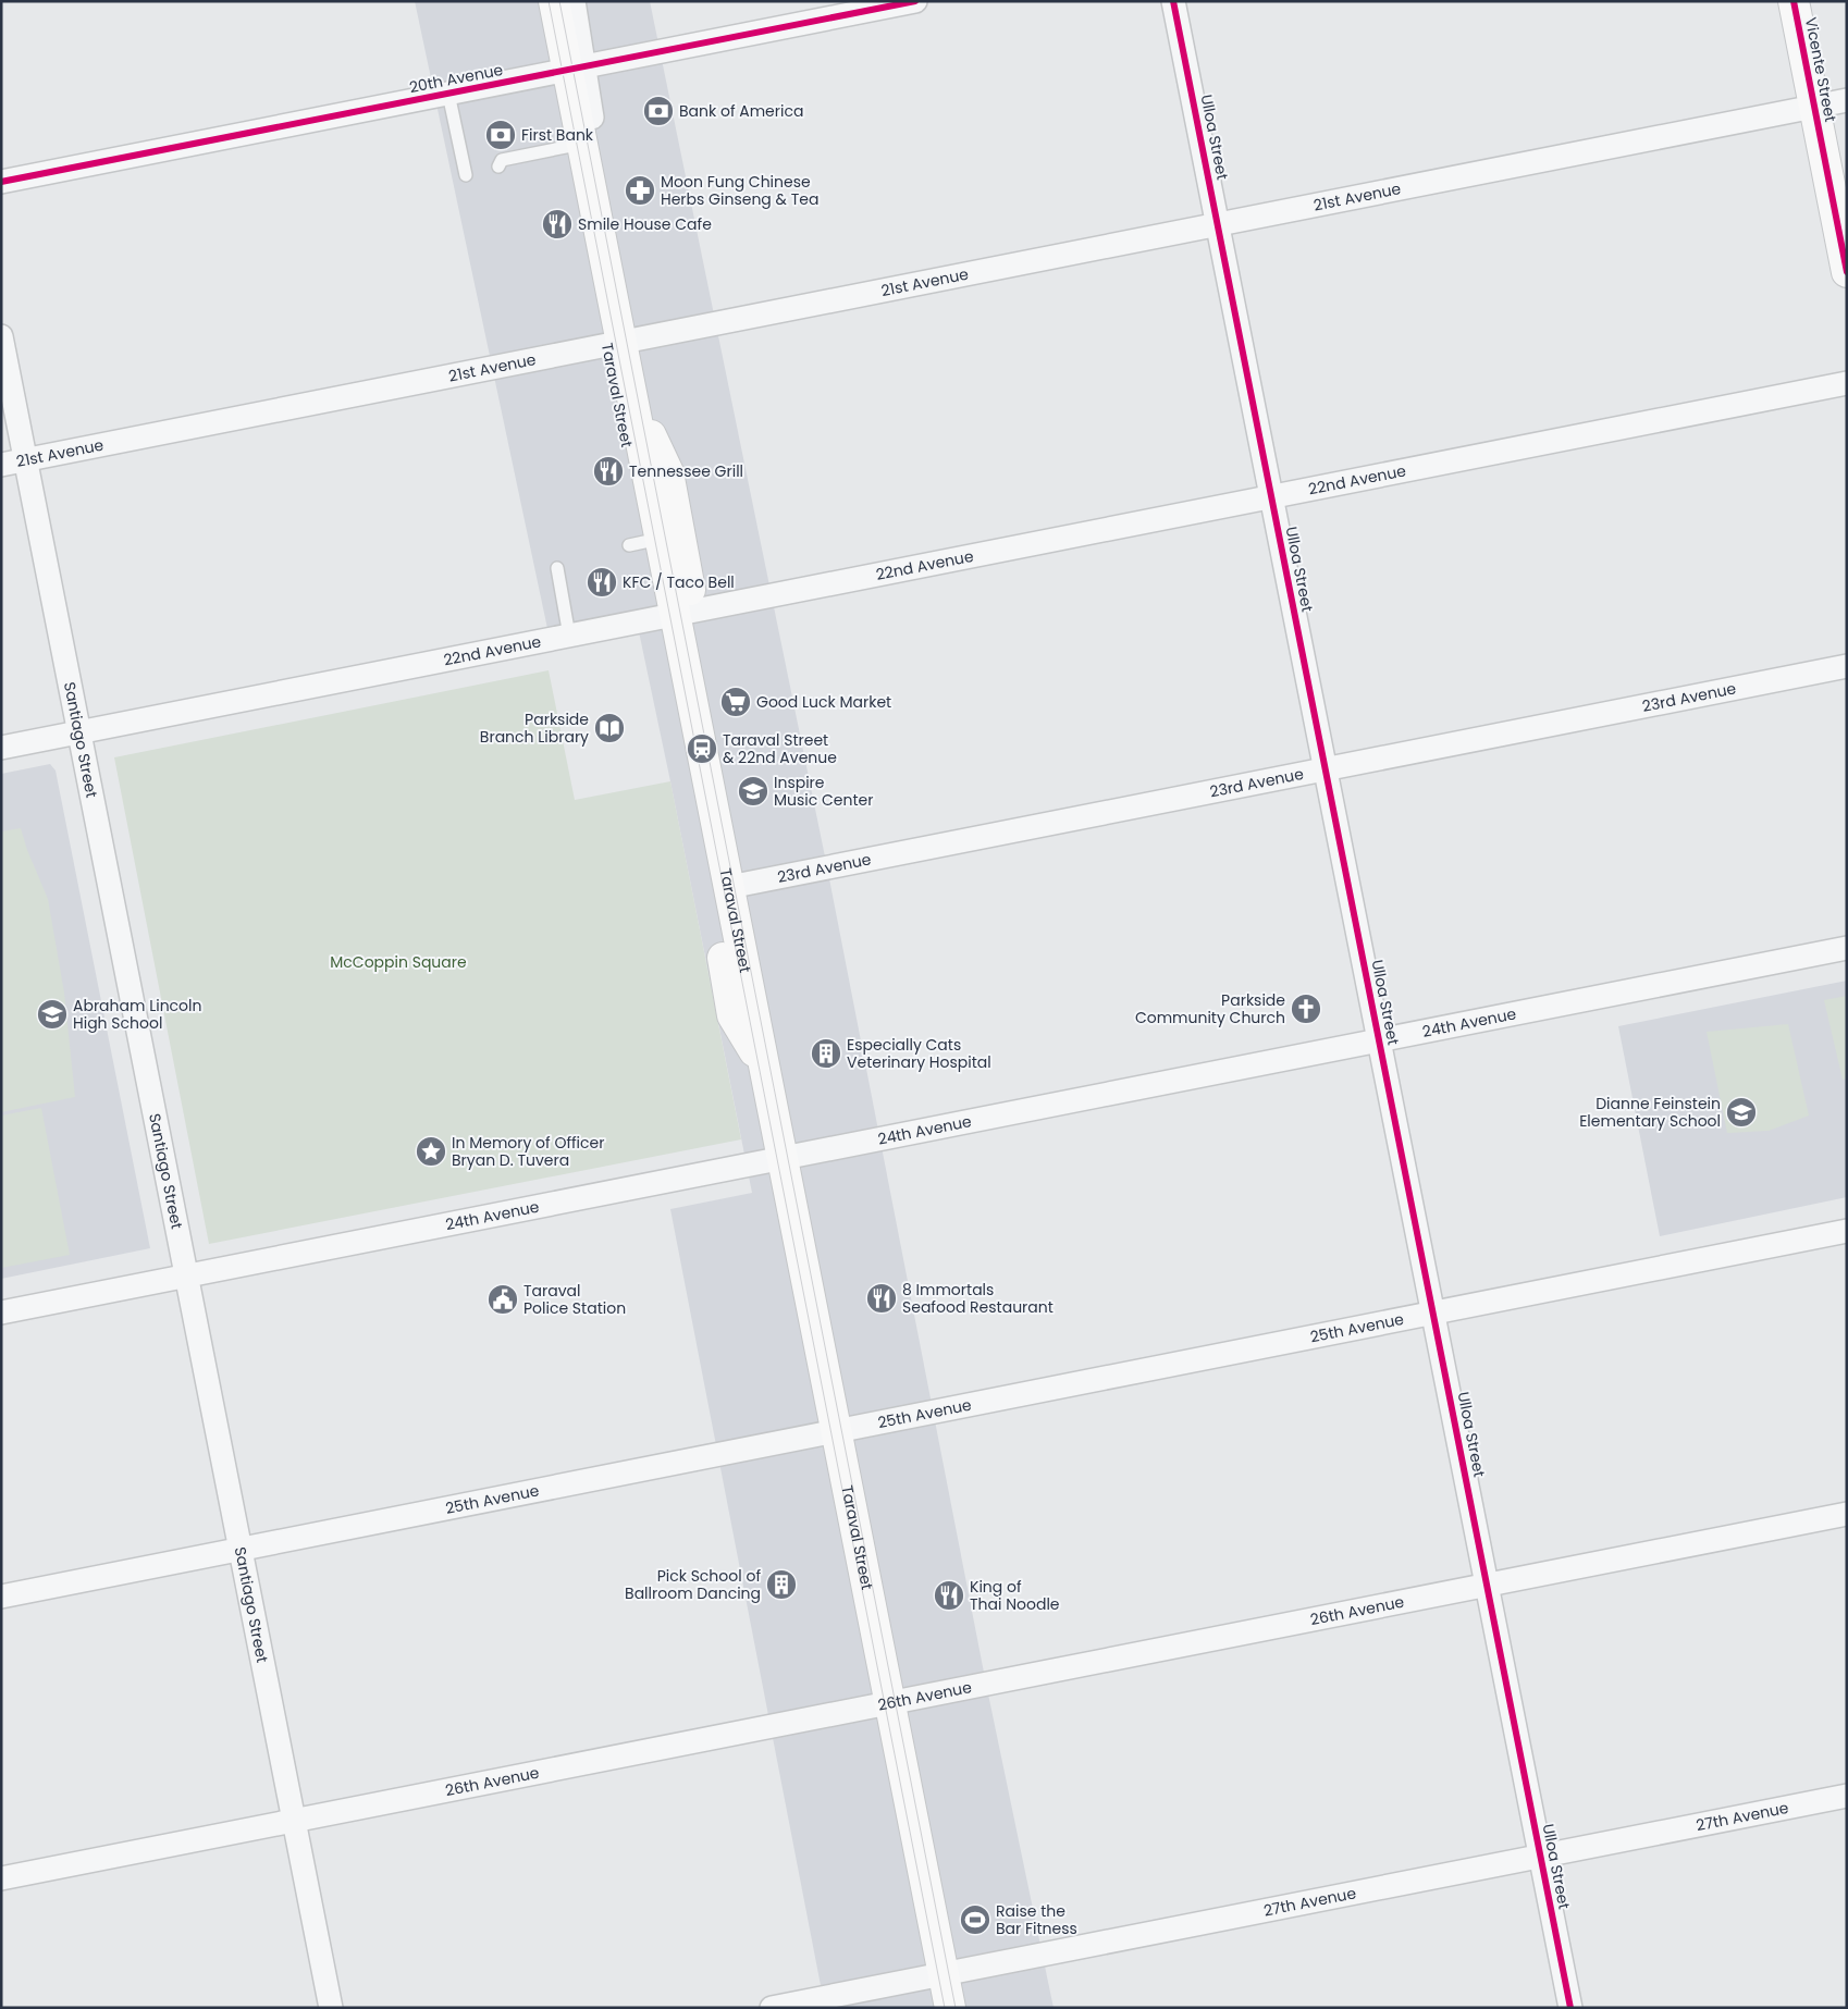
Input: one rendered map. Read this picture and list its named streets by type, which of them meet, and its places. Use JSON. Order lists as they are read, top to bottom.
{
  "streets": {
    "street": [
      "Vicente Street",
      "20th Avenue",
      "Ulloa Street",
      "21st Avenue",
      "Taraval Street",
      "22nd Avenue",
      "23rd Avenue",
      "Santiago Street",
      "24th Avenue",
      "25th Avenue",
      "26th Avenue",
      "27th Avenue"
    ]
  },
  "crossings": [
    ["Vicente Street", "21st Avenue"],
    ["20th Avenue", "Taraval Street"],
    ["Ulloa Street", "21st Avenue"],
    ["Ulloa Street", "22nd Avenue"],
    ["Ulloa Street", "23rd Avenue"],
    ["Ulloa Street", "24th Avenue"],
    ["Ulloa Street", "25th Avenue"],
    ["Ulloa Street", "26th Avenue"],
    ["Ulloa Street", "27th Avenue"],
    ["21st Avenue", "Taraval Street"],
    ["21st Avenue", "Santiago Street"],
    ["Taraval Street", "22nd Avenue"],
    ["Taraval Street", "23rd Avenue"],
    ["Taraval Street", "24th Avenue"],
    ["Taraval Street", "25th Avenue"],
    ["Taraval Street", "26th Avenue"],
    ["Taraval Street", "27th Avenue"],
    ["22nd Avenue", "Santiago Street"],
    ["Santiago Street", "24th Avenue"],
    ["Santiago Street", "25th Avenue"],
    ["Santiago Street", "26th Avenue"]
  ],
  "parks": ["McCoppin Square"],
  "places": {
    "bank": ["Bank of America", "First Bank"],
    "pharmacy": ["Moon Fung Chinese Herbs Ginseng & Tea"],
    "restaurant": [
      "Smile House Cafe",
      "Tennessee Grill",
      "KFC / Taco Bell",
      "8 Immortals Seafood Restaurant",
      "King of Thai Noodle"
    ],
    "supermarket": ["Good Luck Market"],
    "library": ["Parkside Branch Library"],
    "station": ["Taraval Street & 22nd Avenue"],
    "school or university": ["Inspire Music Center", "Abraham Lincoln High School", "Dianne Feinstein Elementary School"],
    "church": ["Parkside Community Church"],
    "building": ["Especially Cats Veterinary Hospital", "Pick School of Ballroom Dancing"],
    "place": ["In Memory of Officer Bryan D. Tuvera"],
    "public building": ["Taraval Police Station"],
    "sports": ["Raise the Bar Fitness"]
  }
}
